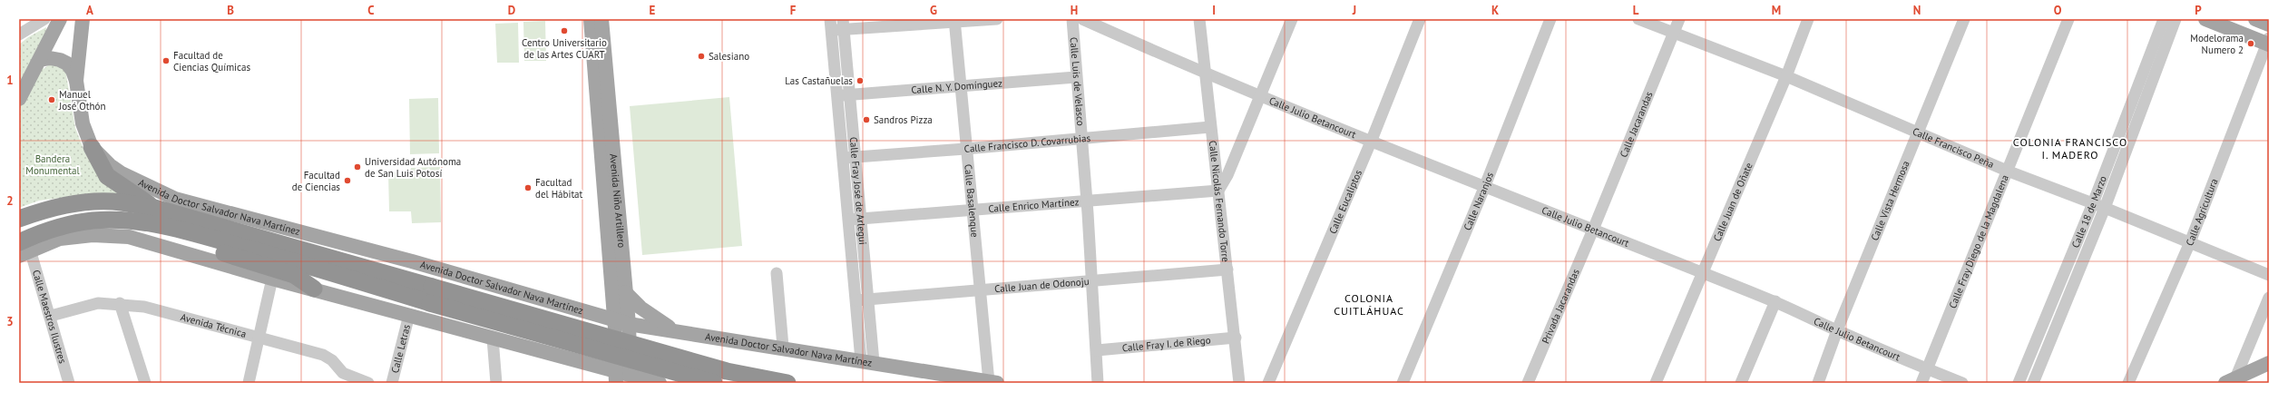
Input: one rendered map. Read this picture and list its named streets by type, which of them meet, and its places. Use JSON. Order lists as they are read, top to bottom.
{
  "streets": {
    "highway": ["Avenida Doctor Salvador Nava Martínez"],
    "main road": ["Avenida Niño Artillero"],
    "street": [
      "Calle Luis de Velasco",
      "Calle N. Y. Domínguez",
      "Calle Julio Betancourt",
      "Calle Jacarandas",
      "Calle Francisco D. Covarrubias",
      "Calle Francisco Peña",
      "Calle Fray José de Arlegui",
      "Calle Basalenque",
      "Calle Vista Hermosa",
      "Calle Nicolás Fernando Torre",
      "Calle Eucaliptos",
      "Calle Naranjos",
      "Calle Juan de Oñate",
      "Calle Enrico Martínez",
      "Calle Agricultura",
      "Calle 18 de Marzo",
      "Calle Fray Diego de la Magdalena",
      "Calle Juan de Odonoju",
      "Privada Jacarandas",
      "Calle Maestros Ilustres",
      "Avenida Técnica",
      "Calle Fray I. de Riego",
      "Calle Letras"
    ]
  },
  "crossings": [
    ["Calle Luis de Velasco", "Calle N. Y. Domínguez"],
    ["Calle Luis de Velasco", "Calle Francisco D. Covarrubias"],
    ["Calle Luis de Velasco", "Calle Enrico Martínez"],
    ["Calle Luis de Velasco", "Calle Juan de Odonoju"],
    ["Calle Luis de Velasco", "Calle Fray I. de Riego"],
    ["Calle N. Y. Domínguez", "Calle Fray José de Arlegui"],
    ["Calle N. Y. Domínguez", "Calle Basalenque"],
    ["Calle Julio Betancourt", "Calle Jacarandas"],
    ["Calle Julio Betancourt", "Calle Vista Hermosa"],
    ["Calle Julio Betancourt", "Calle Nicolás Fernando Torre"],
    ["Calle Julio Betancourt", "Calle Eucaliptos"],
    ["Calle Julio Betancourt", "Calle Naranjos"],
    ["Calle Julio Betancourt", "Calle Juan de Oñate"],
    ["Calle Julio Betancourt", "Calle Fray Diego de la Magdalena"],
    ["Calle Julio Betancourt", "Privada Jacarandas"],
    ["Calle Jacarandas", "Calle Francisco Peña"],
    ["Calle Jacarandas", "Privada Jacarandas"],
    ["Calle Francisco D. Covarrubias", "Calle Fray José de Arlegui"],
    ["Calle Francisco D. Covarrubias", "Calle Basalenque"],
    ["Calle Francisco D. Covarrubias", "Calle Nicolás Fernando Torre"],
    ["Calle Francisco Peña", "Calle Vista Hermosa"],
    ["Calle Francisco Peña", "Calle Juan de Oñate"],
    ["Calle Francisco Peña", "Calle Agricultura"],
    ["Calle Francisco Peña", "Calle 18 de Marzo"],
    ["Calle Francisco Peña", "Calle Fray Diego de la Magdalena"],
    ["Calle Fray José de Arlegui", "Calle Enrico Martínez"],
    ["Calle Fray José de Arlegui", "Avenida Doctor Salvador Nava Martínez"],
    ["Calle Fray José de Arlegui", "Calle Juan de Odonoju"],
    ["Avenida Niño Artillero", "Avenida Doctor Salvador Nava Martínez"],
    ["Calle Basalenque", "Calle Enrico Martínez"],
    ["Calle Basalenque", "Avenida Doctor Salvador Nava Martínez"],
    ["Calle Basalenque", "Calle Juan de Odonoju"],
    ["Calle Nicolás Fernando Torre", "Calle Enrico Martínez"],
    ["Calle Nicolás Fernando Torre", "Calle Juan de Odonoju"],
    ["Calle Nicolás Fernando Torre", "Calle Fray I. de Riego"],
    ["Avenida Doctor Salvador Nava Martínez", "Calle Maestros Ilustres"],
    ["Calle Maestros Ilustres", "Avenida Técnica"]
  ],
  "districts": ["COLONIA FRANCISCO I. MADERO", "COLONIA CUITLÁHUAC"],
  "parks": ["Bandera Monumental"],
  "places": [
    "Centro Universitario de las Artes CUART",
    "Modelorama Numero 2",
    "Salesiano",
    "Facultad de Ciencias Químicas",
    "Las Castañuelas",
    "Manuel José Othón",
    "Sandros Pizza",
    "Universidad Autónoma de San Luis Potosí",
    "Facultad de Ciencias",
    "Facultad del Hábitat"
  ],
  "grid": {
    "columns": [
      "A",
      "B",
      "C",
      "D",
      "E",
      "F",
      "G",
      "H",
      "I",
      "J",
      "K",
      "L",
      "M",
      "N",
      "O",
      "P"
    ],
    "rows": ["1", "2", "3"]
  }
}
